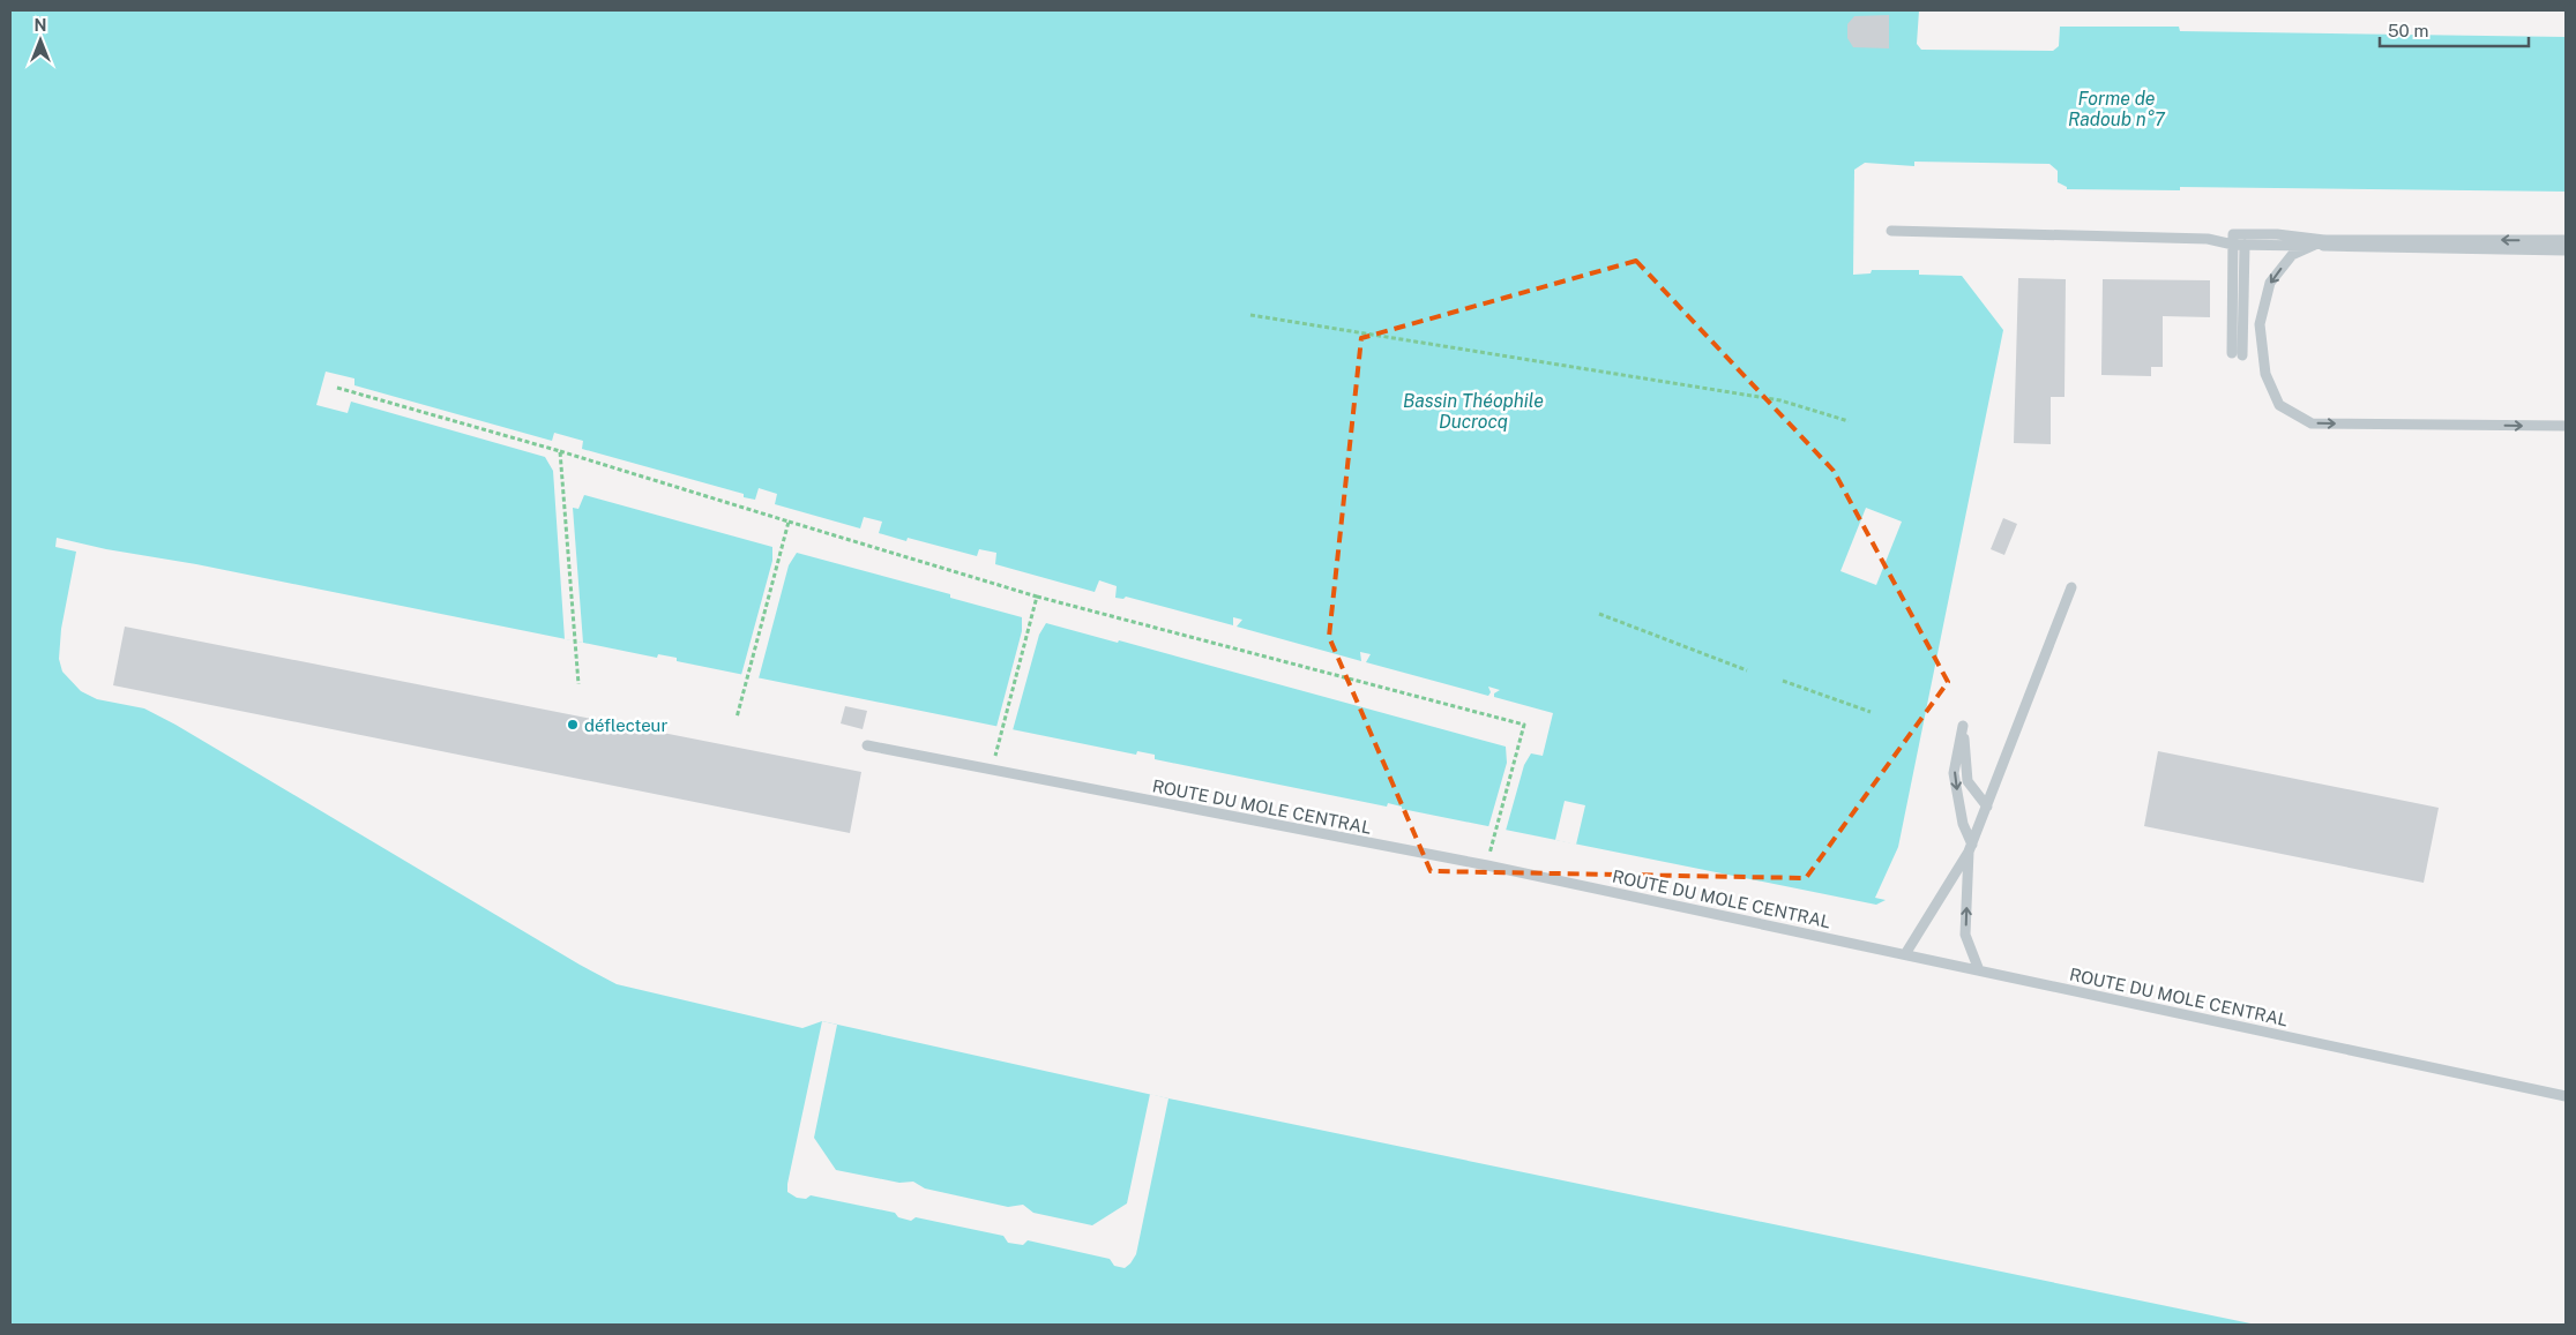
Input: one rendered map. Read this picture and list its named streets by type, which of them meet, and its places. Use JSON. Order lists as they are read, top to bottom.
{
  "streets": {
    "lane": ["ROUTE DU MOLE CENTRAL"]
  },
  "water": ["Forme de Radoub n°7", "Bassin Théophile Ducrocq"],
  "places": ["déflecteur"],
  "scale_bar": "50 m",
  "north": "top"
}
